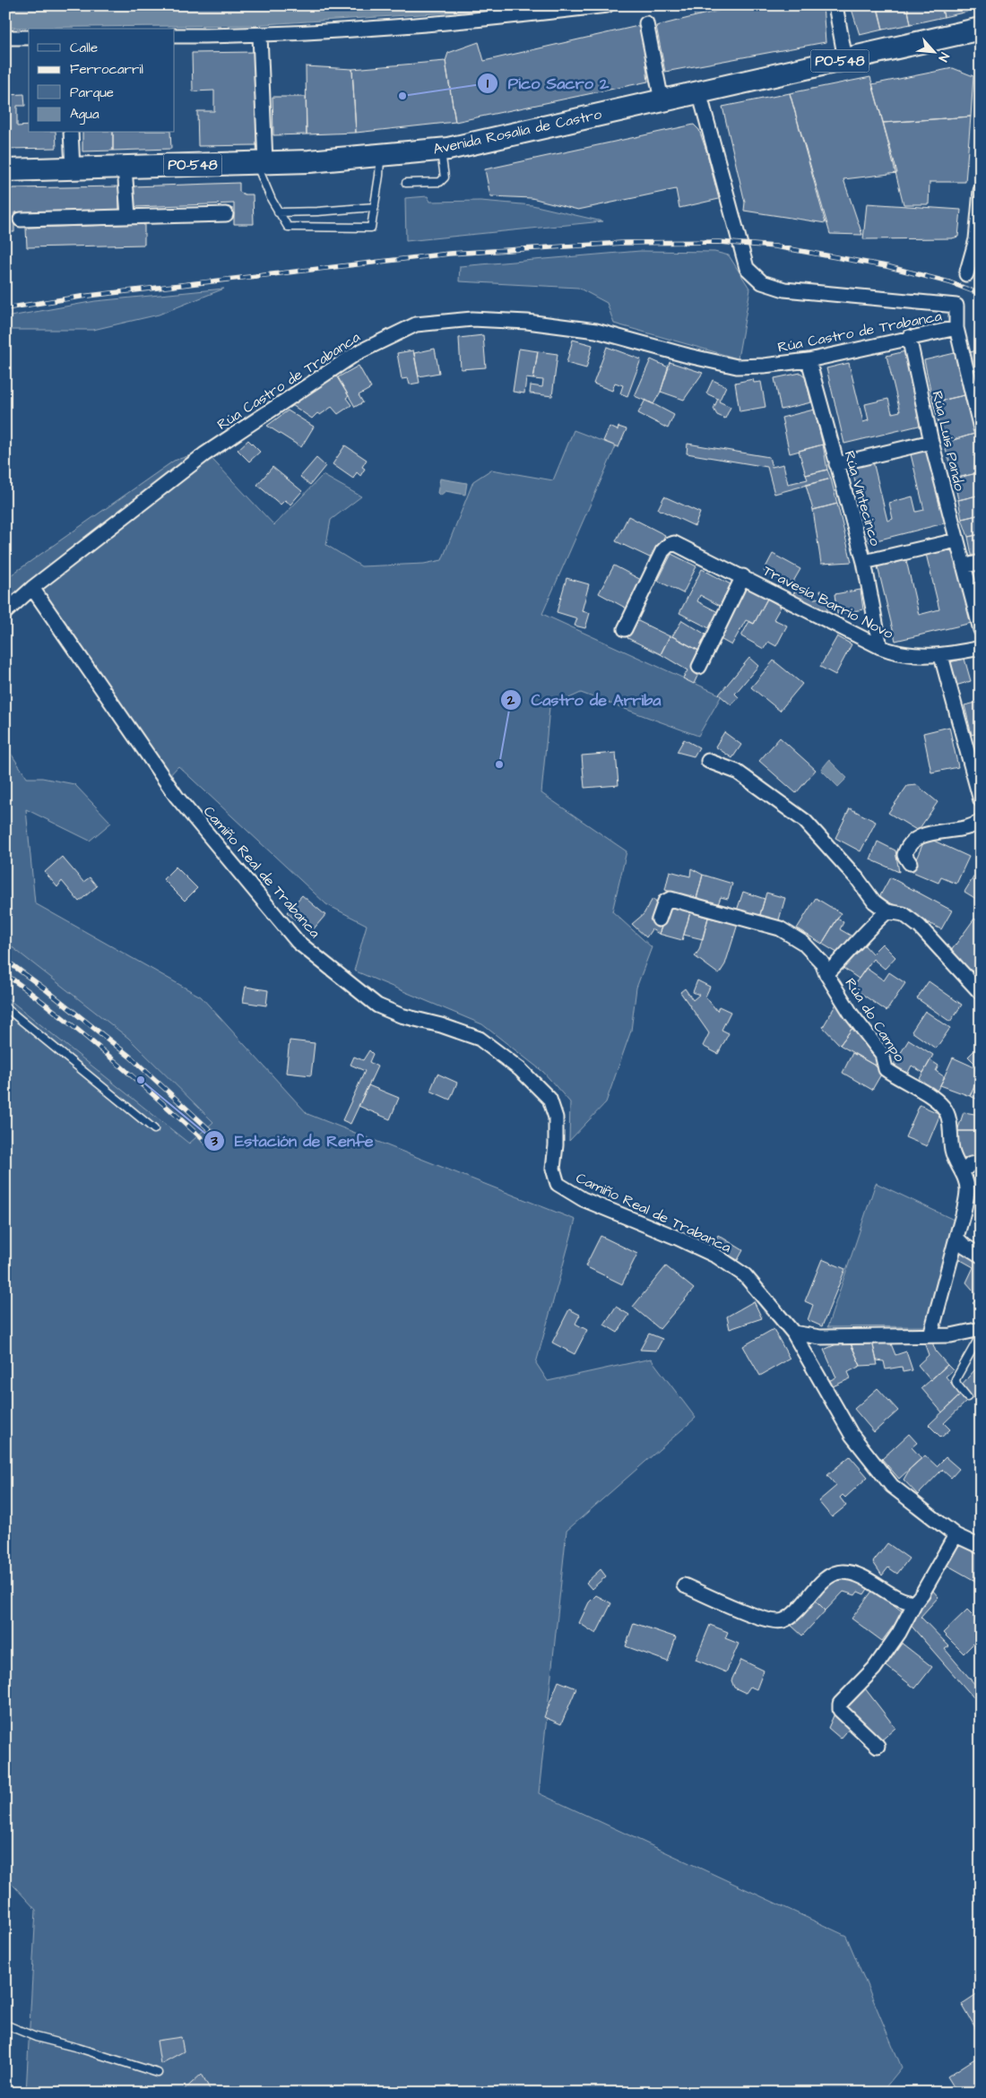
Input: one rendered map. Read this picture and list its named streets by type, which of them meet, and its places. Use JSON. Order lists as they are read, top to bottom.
{
  "streets": {
    "main road": ["PO-548", "Avenida Rosalía de Castro"],
    "street": [
      "Rúa Castro de Trabanca",
      "Rúa Luis Pando",
      "Rúa Vintecinco",
      "Travesía Barrio Novo",
      "Camiño Real de Trabanca",
      "Rúa do Campo"
    ]
  },
  "crossings": [
    ["Rúa Castro de Trabanca", "Rúa Luis Pando"],
    ["Rúa Castro de Trabanca", "Rúa Vintecinco"],
    ["Rúa Castro de Trabanca", "Camiño Real de Trabanca"],
    ["Rúa Vintecinco", "Travesía Barrio Novo"]
  ],
  "places": ["Pico Sacro 2", "Castro de Arriba", "Estación de Renfe"],
  "legend": [
    "Calle",
    "Ferrocarril",
    "Parque",
    "Agua"
  ],
  "north": "bottom right"
}
